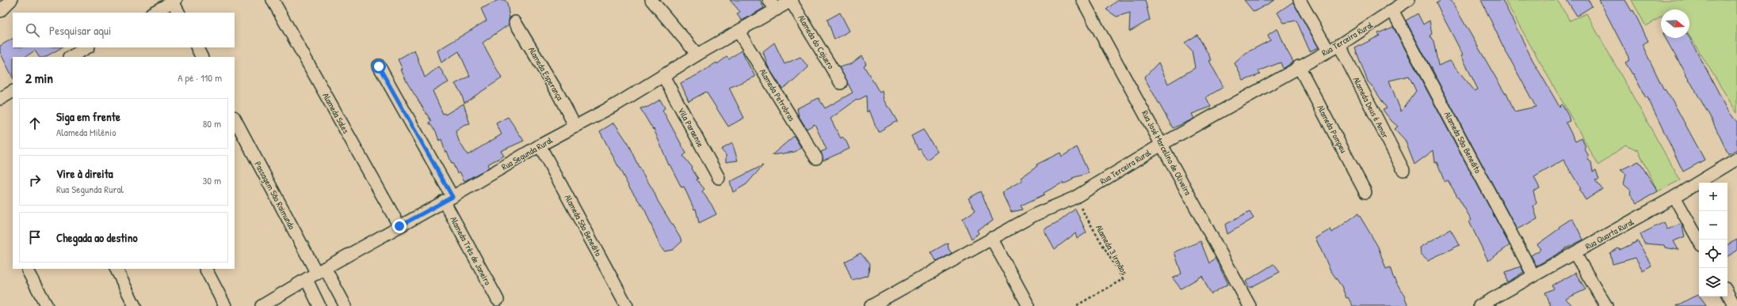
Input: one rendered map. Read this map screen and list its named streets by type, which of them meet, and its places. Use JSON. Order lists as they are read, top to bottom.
{
  "streets": {
    "street": [
      "Rua Terceira Rural",
      "Alameda do Cajuero",
      "Alameda Esperança",
      "Alameda Petrobras",
      "Alameda Deus é Amor",
      "Alameda Sales",
      "Vila Paraense",
      "Alameda Pompeu",
      "Alameda São Benedito",
      "Rua José Marcelino de Oliveira",
      "Rua Segunda Rural",
      "Passagem São Raimundo",
      "Rua Quarta Rural",
      "Alameda Três de Janeiro"
    ],
    "path": ["Alameda 3 irmãos"]
  },
  "crossings": [
    ["Rua Terceira Rural", "Alameda Deus é Amor"],
    ["Rua Terceira Rural", "Alameda Pompeu"],
    ["Rua Terceira Rural", "Alameda São Benedito"],
    ["Rua Terceira Rural", "Rua José Marcelino de Oliveira"],
    ["Rua Terceira Rural", "Alameda 3 irmãos"],
    ["Alameda do Cajuero", "Rua Segunda Rural"],
    ["Alameda Esperança", "Rua Segunda Rural"],
    ["Alameda Petrobras", "Rua Segunda Rural"],
    ["Alameda Sales", "Rua Segunda Rural"],
    ["Vila Paraense", "Rua Segunda Rural"],
    ["Alameda São Benedito", "Rua Segunda Rural"],
    ["Alameda São Benedito", "Rua Quarta Rural"],
    ["Rua Segunda Rural", "Passagem São Raimundo"],
    ["Rua Segunda Rural", "Alameda Três de Janeiro"]
  ],
  "north": "right",
  "page": {
    "search": "Pesquisar aqui",
    "heading": ["2 min", "A pé · 110 m"],
    "list": [
      ["Siga em frente", "Alameda Milênio", "80 m"],
      ["Vire à direita", "Rua Segunda Rural", "30 m"],
      "Chegada ao destino"
    ],
    "map_buttons": ["+", "−"]
  }
}
